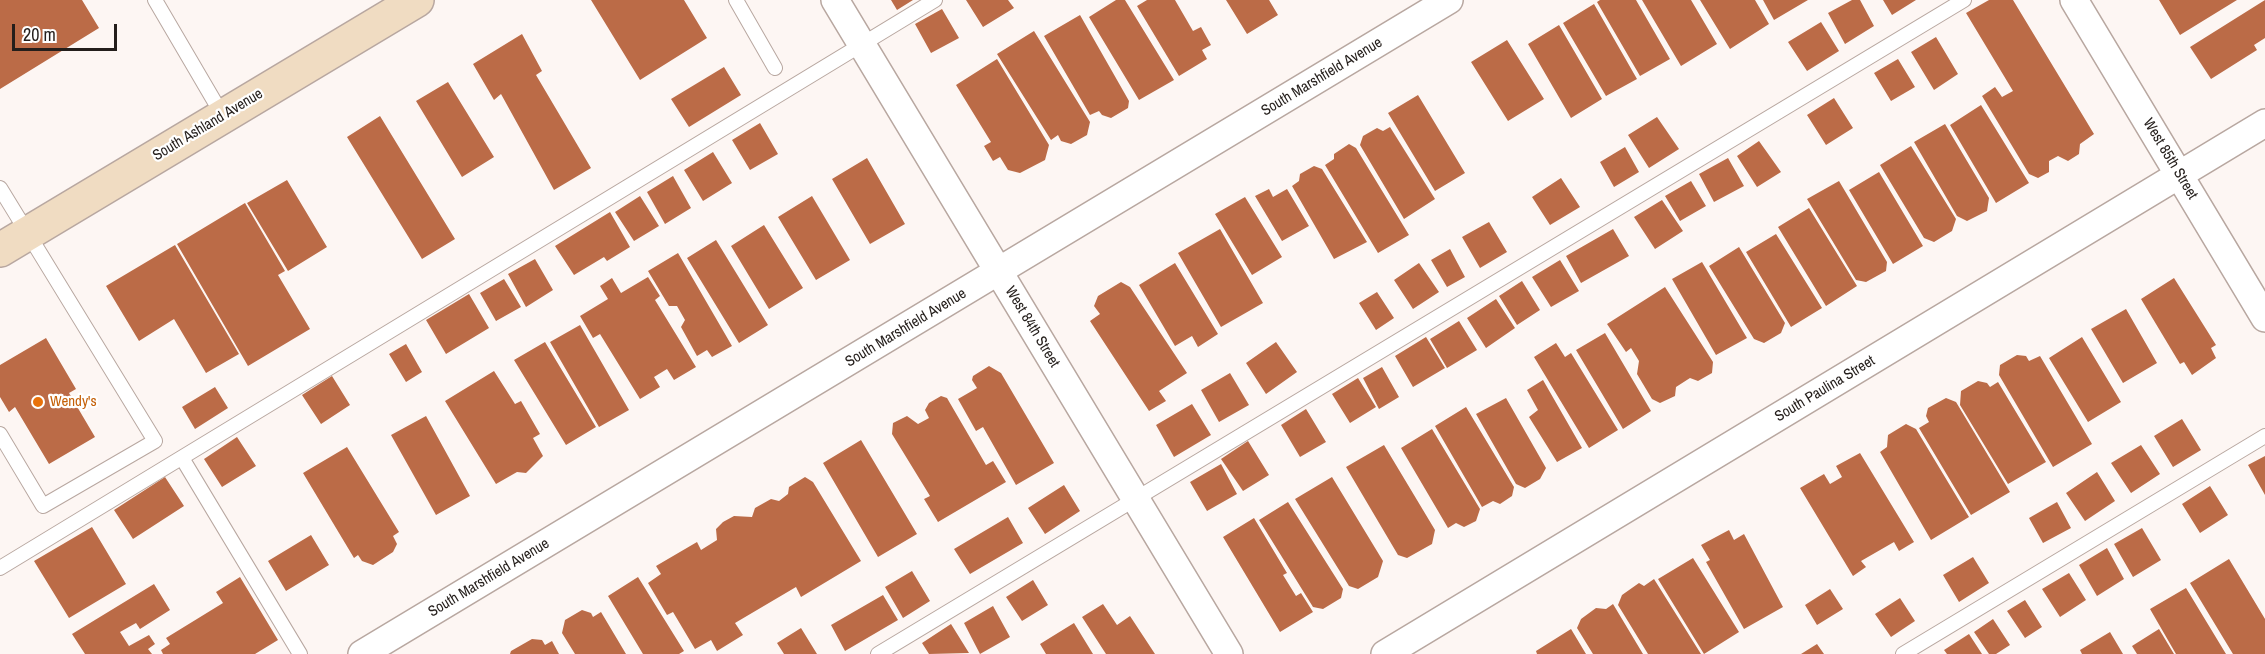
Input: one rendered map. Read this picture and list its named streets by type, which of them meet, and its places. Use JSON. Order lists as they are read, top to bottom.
{
  "streets": {
    "main road": ["South Ashland Avenue"],
    "street": [
      "South Marshfield Avenue",
      "West 85th Street",
      "West 84th Street",
      "South Paulina Street"
    ]
  },
  "crossings": [
    ["South Marshfield Avenue", "West 84th Street"],
    ["West 85th Street", "South Paulina Street"]
  ],
  "places": ["Wendy's"],
  "scale_bar": "20 m"
}
